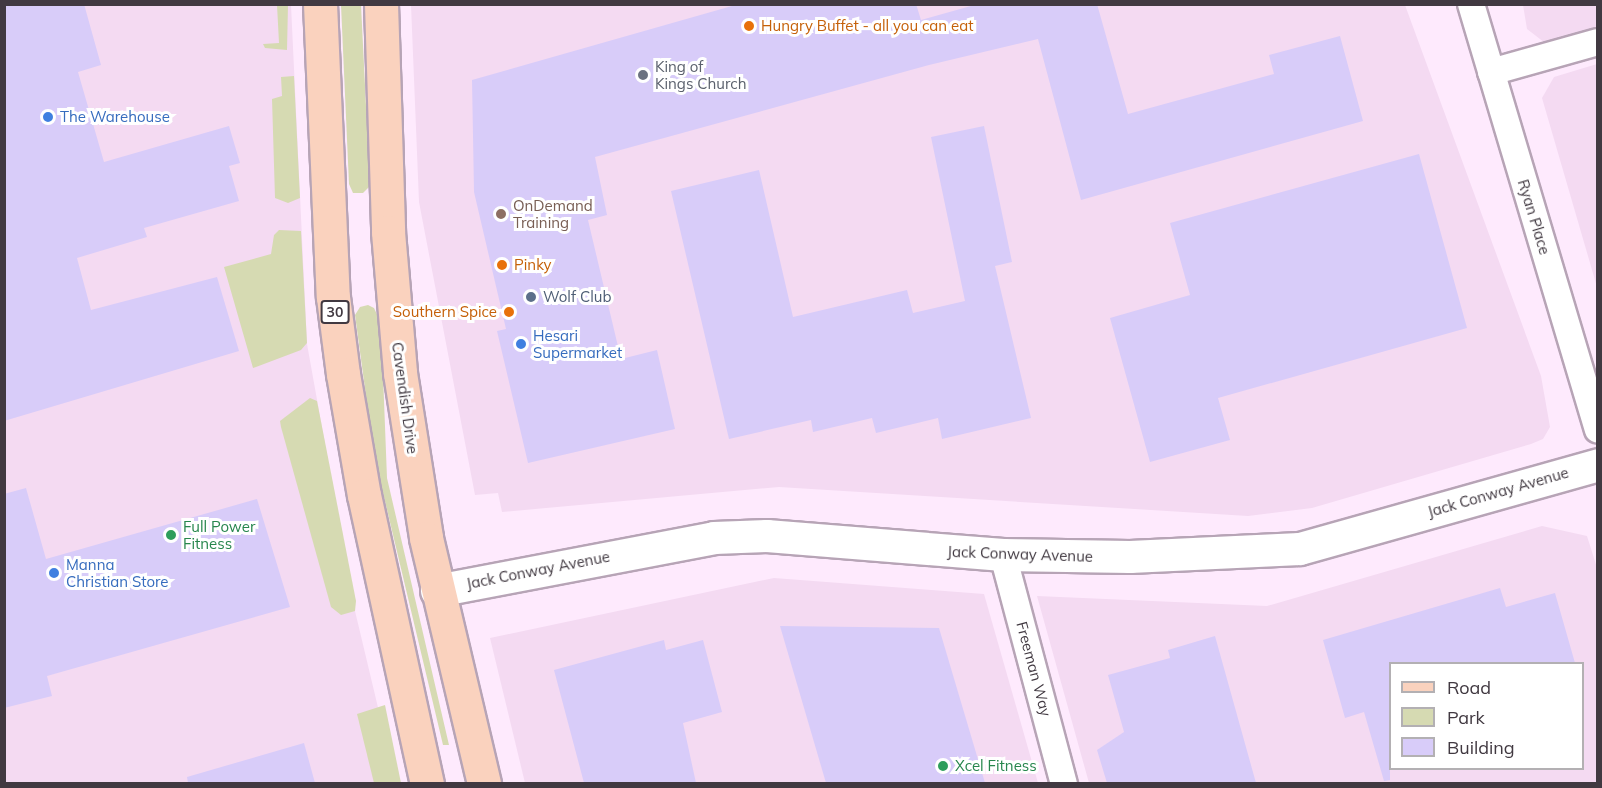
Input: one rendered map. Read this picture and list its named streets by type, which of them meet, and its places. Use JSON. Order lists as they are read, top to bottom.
{
  "streets": {
    "main road": ["30", "Cavendish Drive"],
    "street": ["Ryan Place", "Jack Conway Avenue", "Freeman Way"]
  },
  "crossings": [
    ["Cavendish Drive", "Jack Conway Avenue"],
    ["Jack Conway Avenue", "Freeman Way"]
  ],
  "places": [
    "Hungry Buffet - all you can eat",
    "King of Kings Church",
    "The Warehouse",
    "OnDemand Training",
    "Pinky",
    "Wolf Club",
    "Southern Spice",
    "Hesari Supermarket",
    "Full Power Fitness",
    "Manna Christian Store",
    "Xcel Fitness"
  ],
  "legend": ["Road", "Park", "Building"]
}
